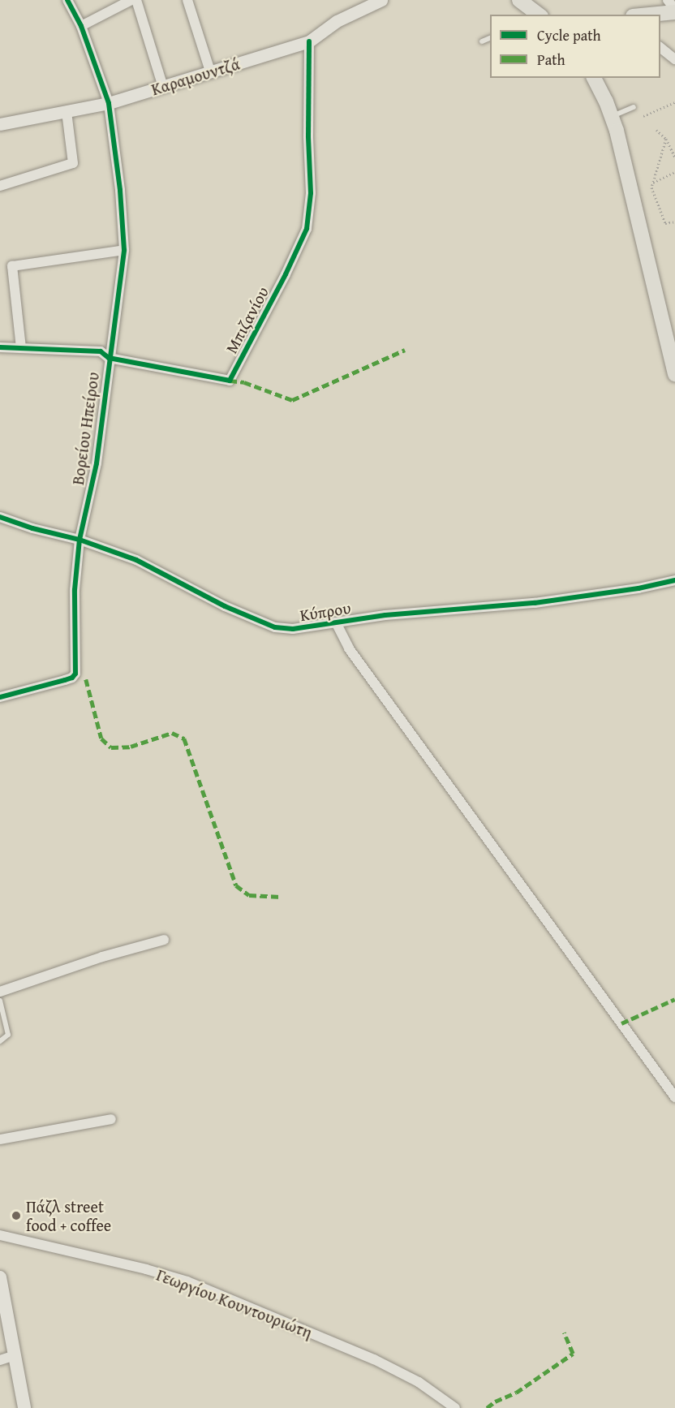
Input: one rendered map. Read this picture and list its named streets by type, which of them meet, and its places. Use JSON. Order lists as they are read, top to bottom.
{
  "streets": {
    "street": [
      "Καραμουντζά",
      "Μπιζανίου",
      "Βορείου Ηπείρου",
      "Κύπρου",
      "Γεωργίου Κουντουριώτη"
    ]
  },
  "crossings": [
    ["Καραμουντζά", "Μπιζανίου"],
    ["Καραμουντζά", "Βορείου Ηπείρου"],
    ["Μπιζανίου", "Βορείου Ηπείρου"],
    ["Βορείου Ηπείρου", "Κύπρου"]
  ],
  "places": ["Πάζλ street food + coffee"],
  "legend": ["Cycle path", "Path"]
}
